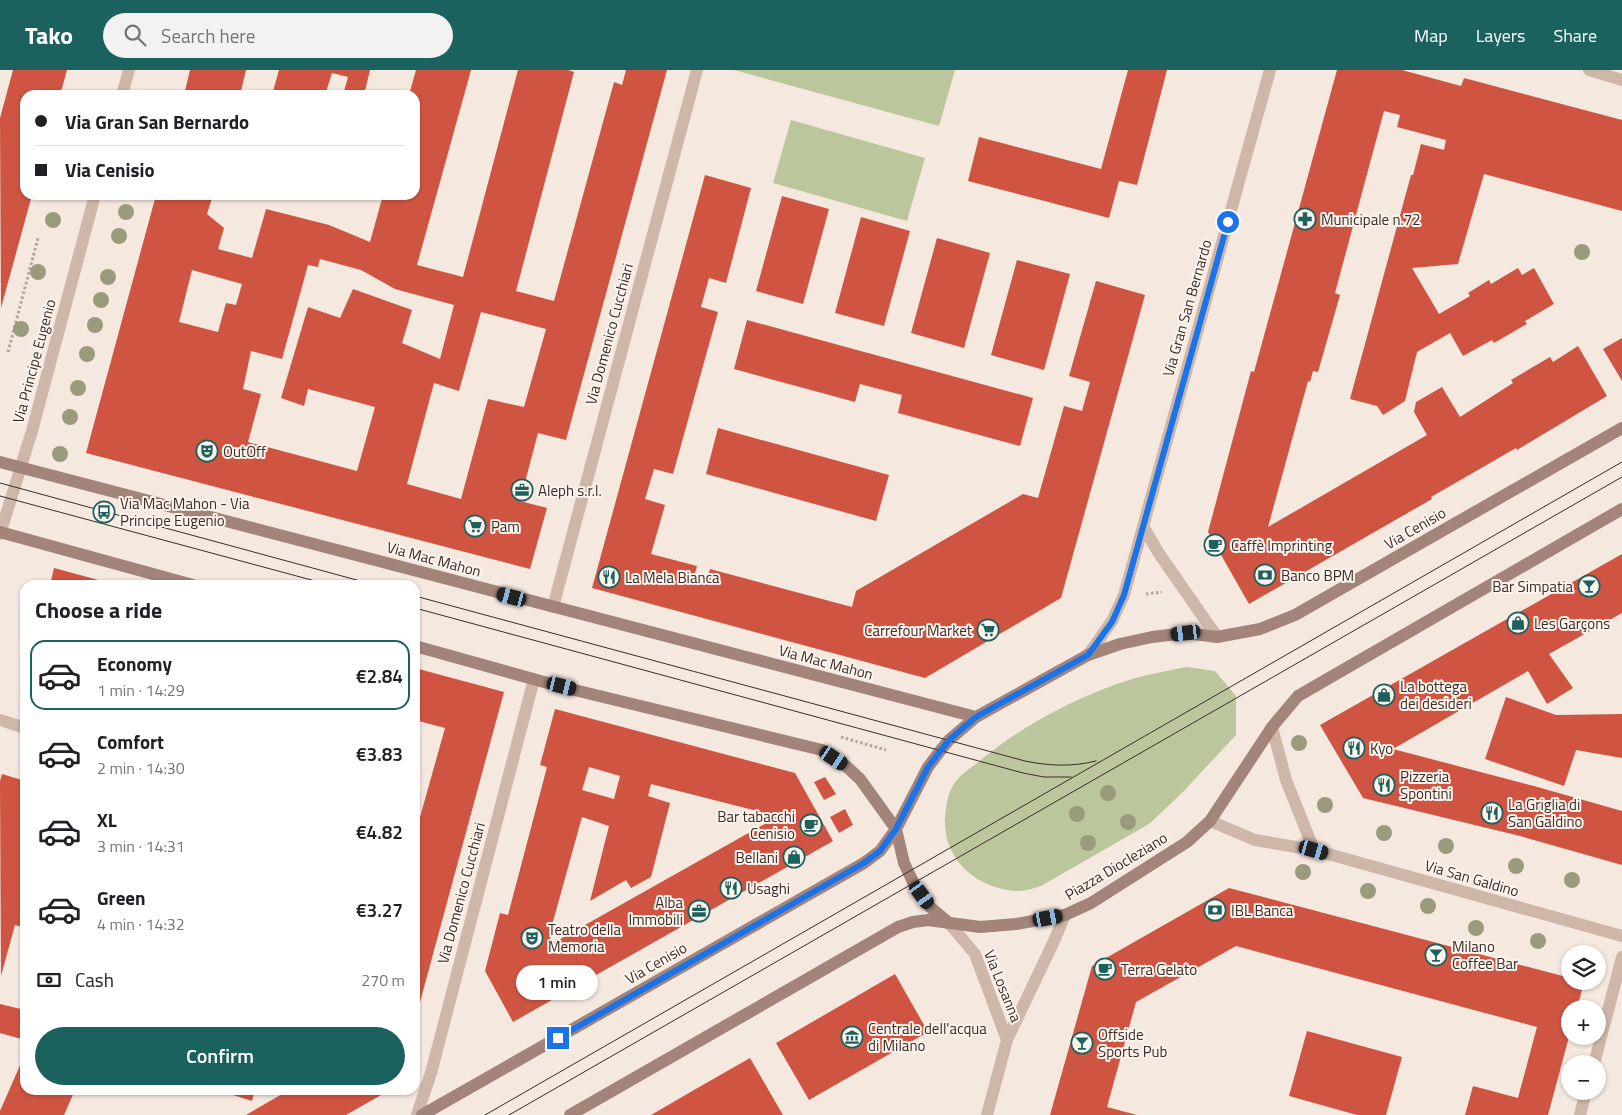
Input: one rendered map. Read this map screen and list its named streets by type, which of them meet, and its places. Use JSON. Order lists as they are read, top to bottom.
{
  "streets": {
    "main road": ["Via Cenisio", "Via Mac Mahon", "Piazza Diocleziano"],
    "street": [
      "Via Gran San Bernardo",
      "Via Domenico Cucchiari",
      "Via Principe Eugenio",
      "Via San Galdino",
      "Via Losanna"
    ]
  },
  "crossings": [
    ["Via Domenico Cucchiari", "Via Mac Mahon"],
    ["Via Principe Eugenio", "Via Mac Mahon"],
    ["Piazza Diocleziano", "Via San Galdino"],
    ["Piazza Diocleziano", "Via Losanna"]
  ],
  "places": {
    "pharmacy": ["Municipale n.72"],
    "theatre": ["OutOff", "Teatro della Memoria"],
    "office": ["Aleph s.r.l.", "Alba Immobili"],
    "bus stop": ["Via Mac Mahon - Via Principe Eugenio"],
    "supermarket": ["Pam", "Carrefour Market"],
    "cafe": ["Caffè Imprinting", "Bar tabacchi Cenisio", "Terra Gelato"],
    "bank": ["Banco BPM", "IBL Banca"],
    "restaurant": [
      "La Mela Bianca",
      "Kyo",
      "Pizzeria Spontini",
      "La Griglia di San Galdino",
      "Usaghi"
    ],
    "bar": ["Bar Simpatia", "Milano Coffee Bar", "Offside Sports Pub"],
    "shop": ["Les Garçons", "La bottega dei desideri", "Bellani"],
    "museum": ["Centrale dell'acqua di Milano"]
  },
  "page": {
    "header": "Tako",
    "search": "Search here",
    "nav": ["Map", "Layers", "Share"],
    "banner": ["Via Gran San Bernardo", "Via Cenisio"],
    "heading": "Choose a ride",
    "list": [
      {
        "name": "Economy",
        "note": "1 min · 14:29",
        "value": "€2.84"
      },
      {
        "name": "Comfort",
        "note": "2 min · 14:30",
        "value": "€3.83"
      },
      {
        "name": "XL",
        "note": "3 min · 14:31",
        "value": "€4.82"
      },
      {
        "name": "Green",
        "note": "4 min · 14:32",
        "value": "€3.27"
      }
    ],
    "map_buttons": ["+", "−"],
    "pay": ["Cash", "270 m"],
    "bubble": "1 min",
    "buttons": "Confirm"
  }
}
